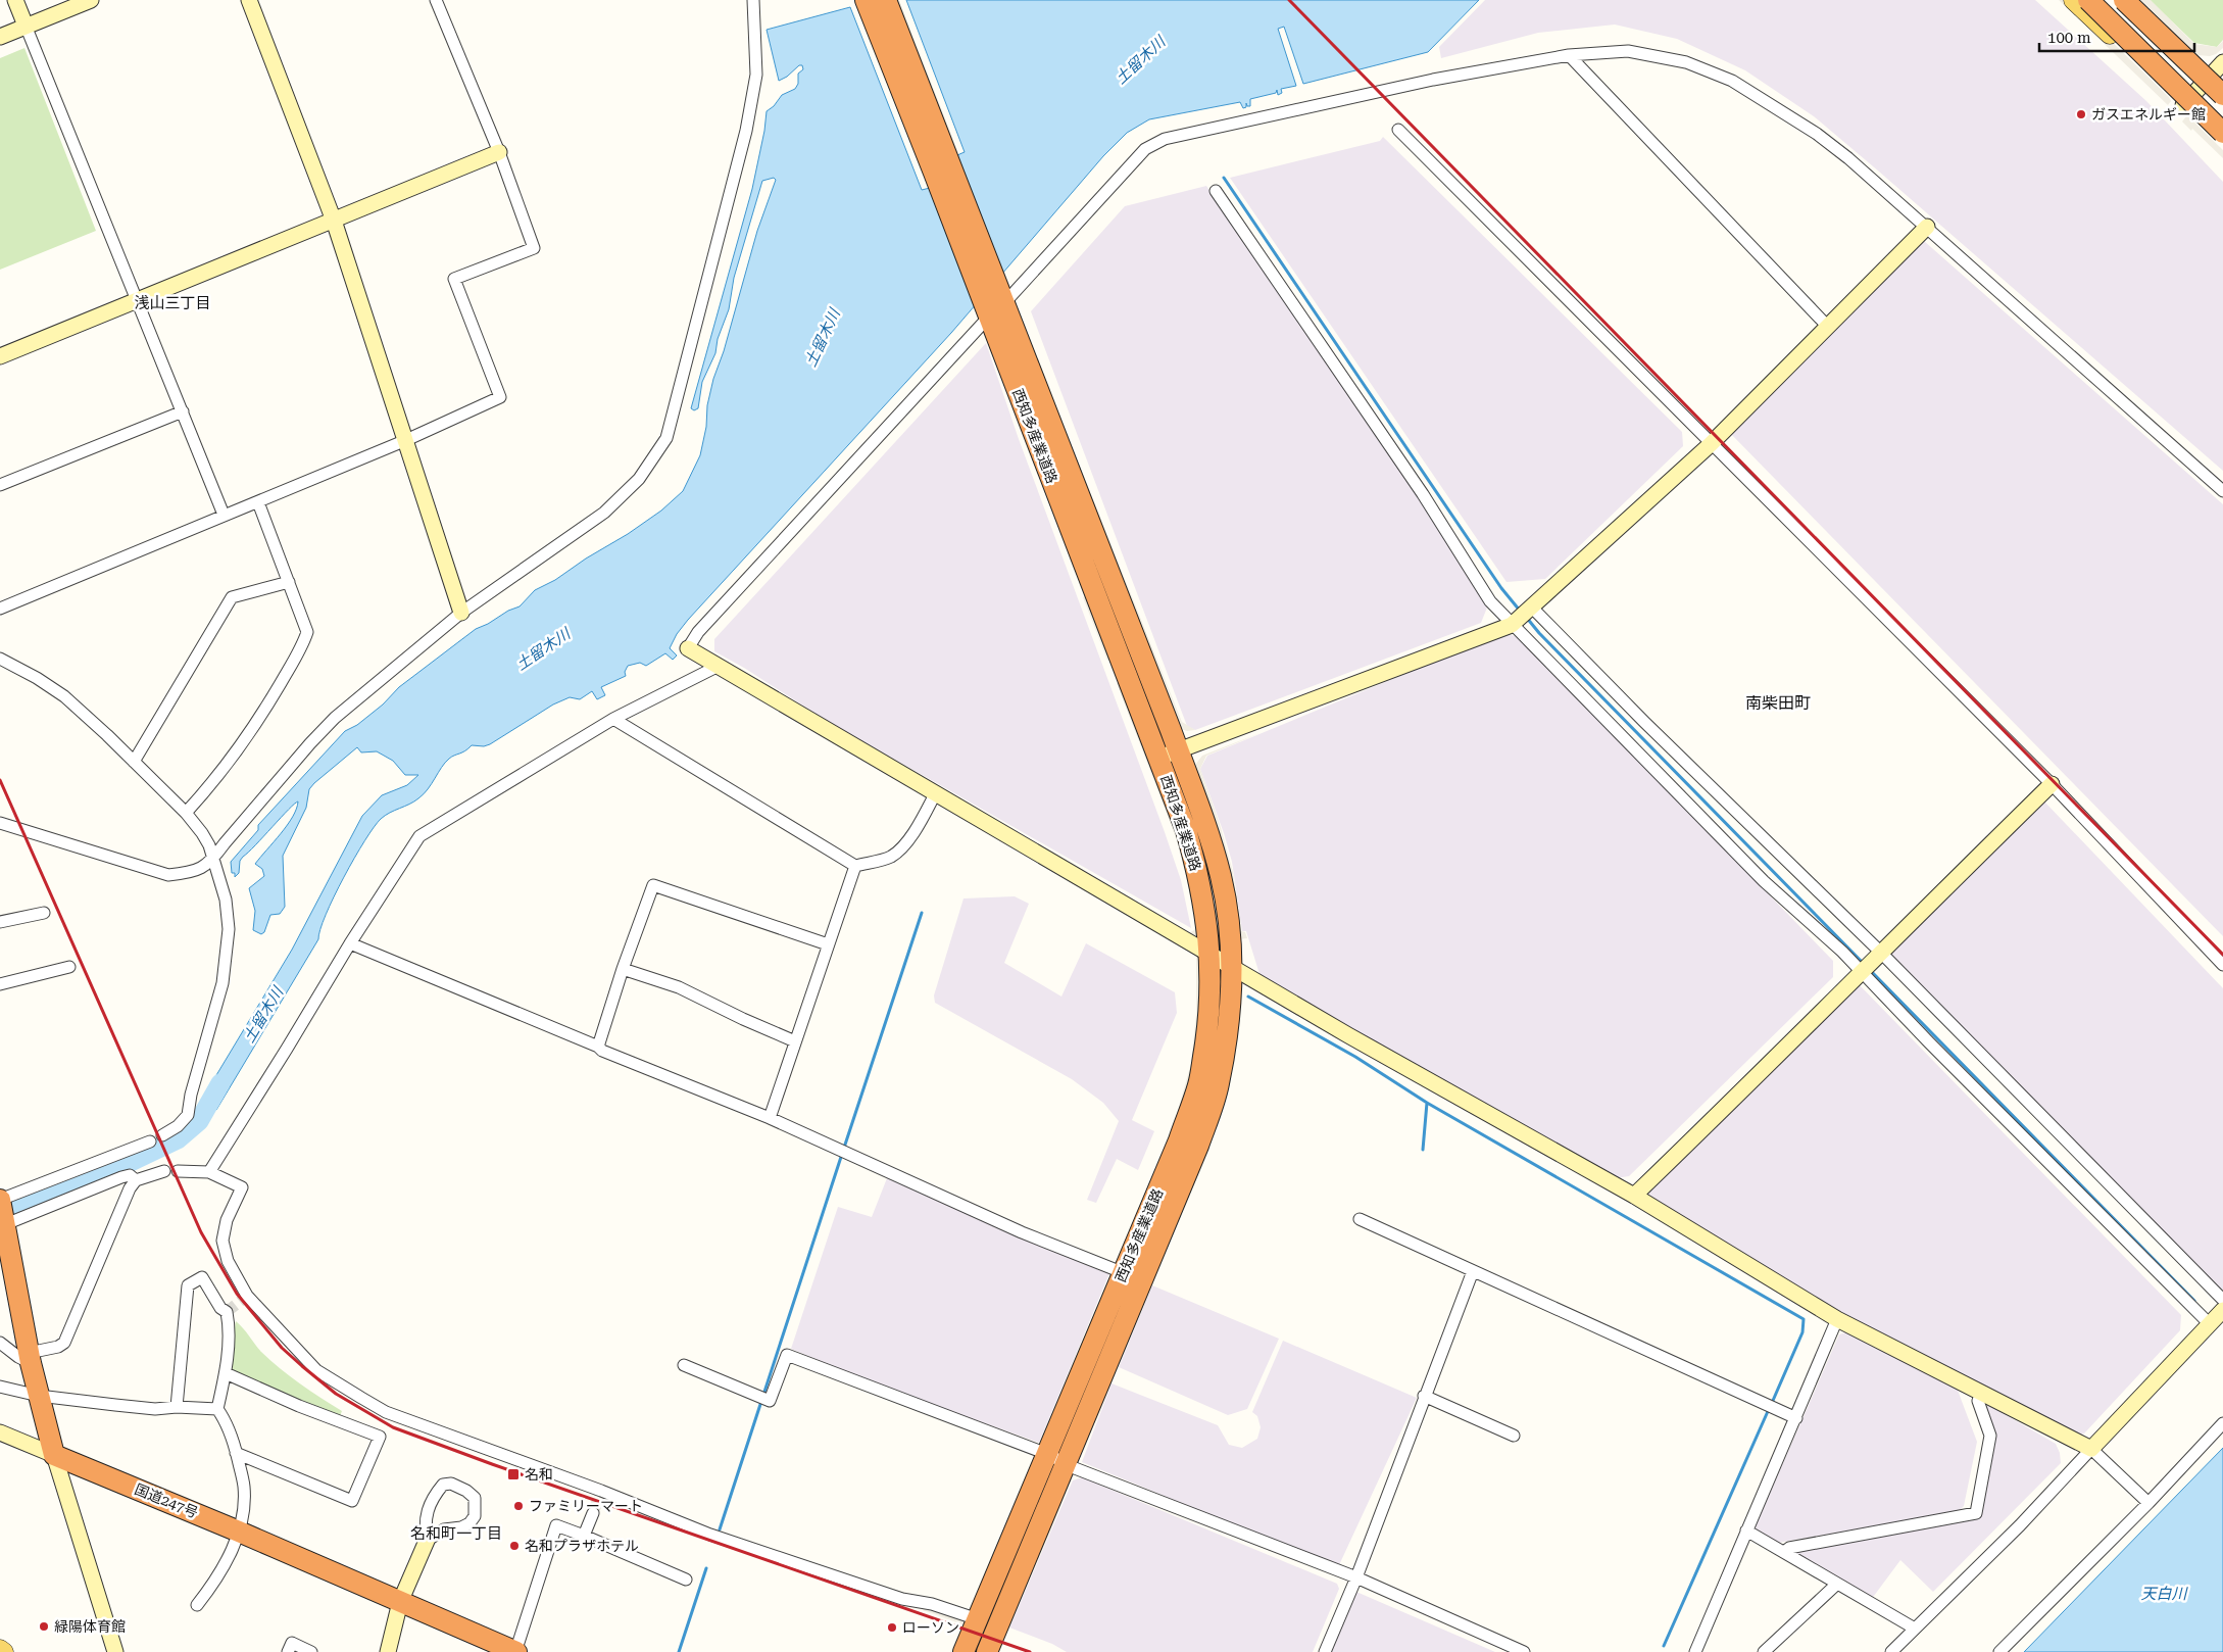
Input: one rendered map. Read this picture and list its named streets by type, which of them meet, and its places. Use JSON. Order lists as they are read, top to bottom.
{
  "streets": {
    "highway": ["西知多産業道路", "国道247号"]
  },
  "districts": ["浅山三丁目", "南柴田町", "名和町一丁目"],
  "water": ["土留木川", "天白川"],
  "places": {
    "other": [
      "ガスエネルギー館",
      "ファミリーマート",
      "名和プラザホテル",
      "緑陽体育館",
      "ローソン"
    ],
    "transit": ["名和"]
  },
  "scale_bar": "100 m"
}
